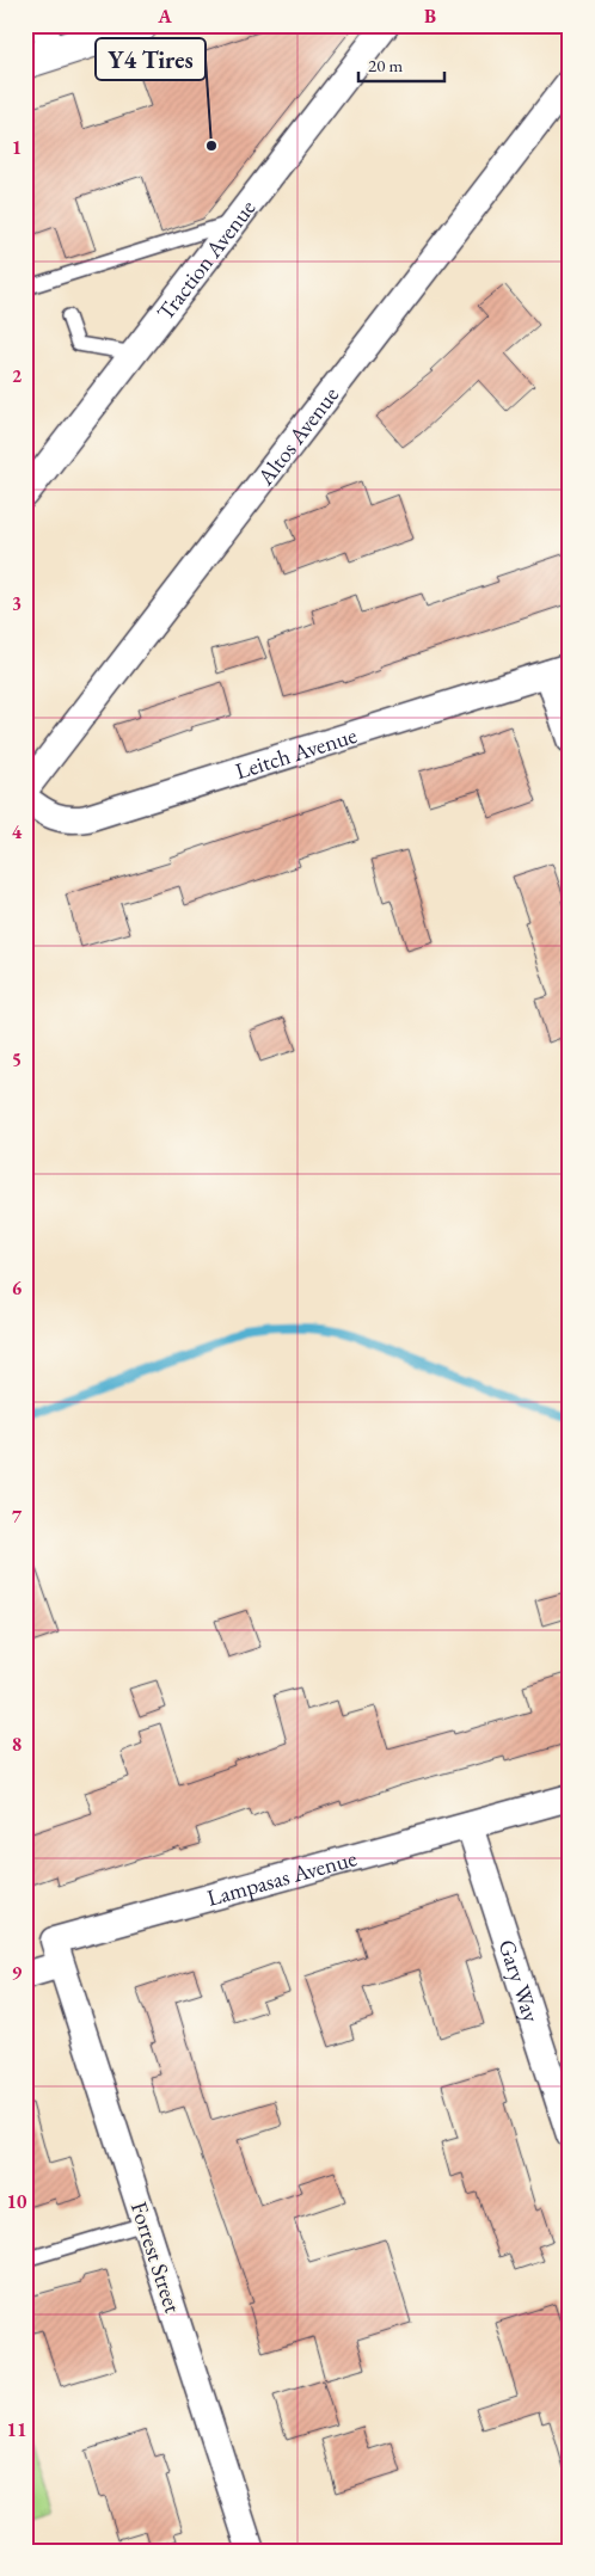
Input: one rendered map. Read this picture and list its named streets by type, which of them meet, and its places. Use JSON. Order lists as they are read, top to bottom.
{
  "streets": {
    "street": [
      "Traction Avenue",
      "Altos Avenue",
      "Leitch Avenue",
      "Lampasas Avenue",
      "Gary Way",
      "Forrest Street"
    ]
  },
  "crossings": [
    ["Lampasas Avenue", "Gary Way"],
    ["Lampasas Avenue", "Forrest Street"]
  ],
  "places": ["Y4 Tires"],
  "scale_bar": "20 m",
  "grid": {
    "columns": ["A", "B"],
    "rows": [
      "1",
      "2",
      "3",
      "4",
      "5",
      "6",
      "7",
      "8",
      "9",
      "10",
      "11"
    ]
  }
}
